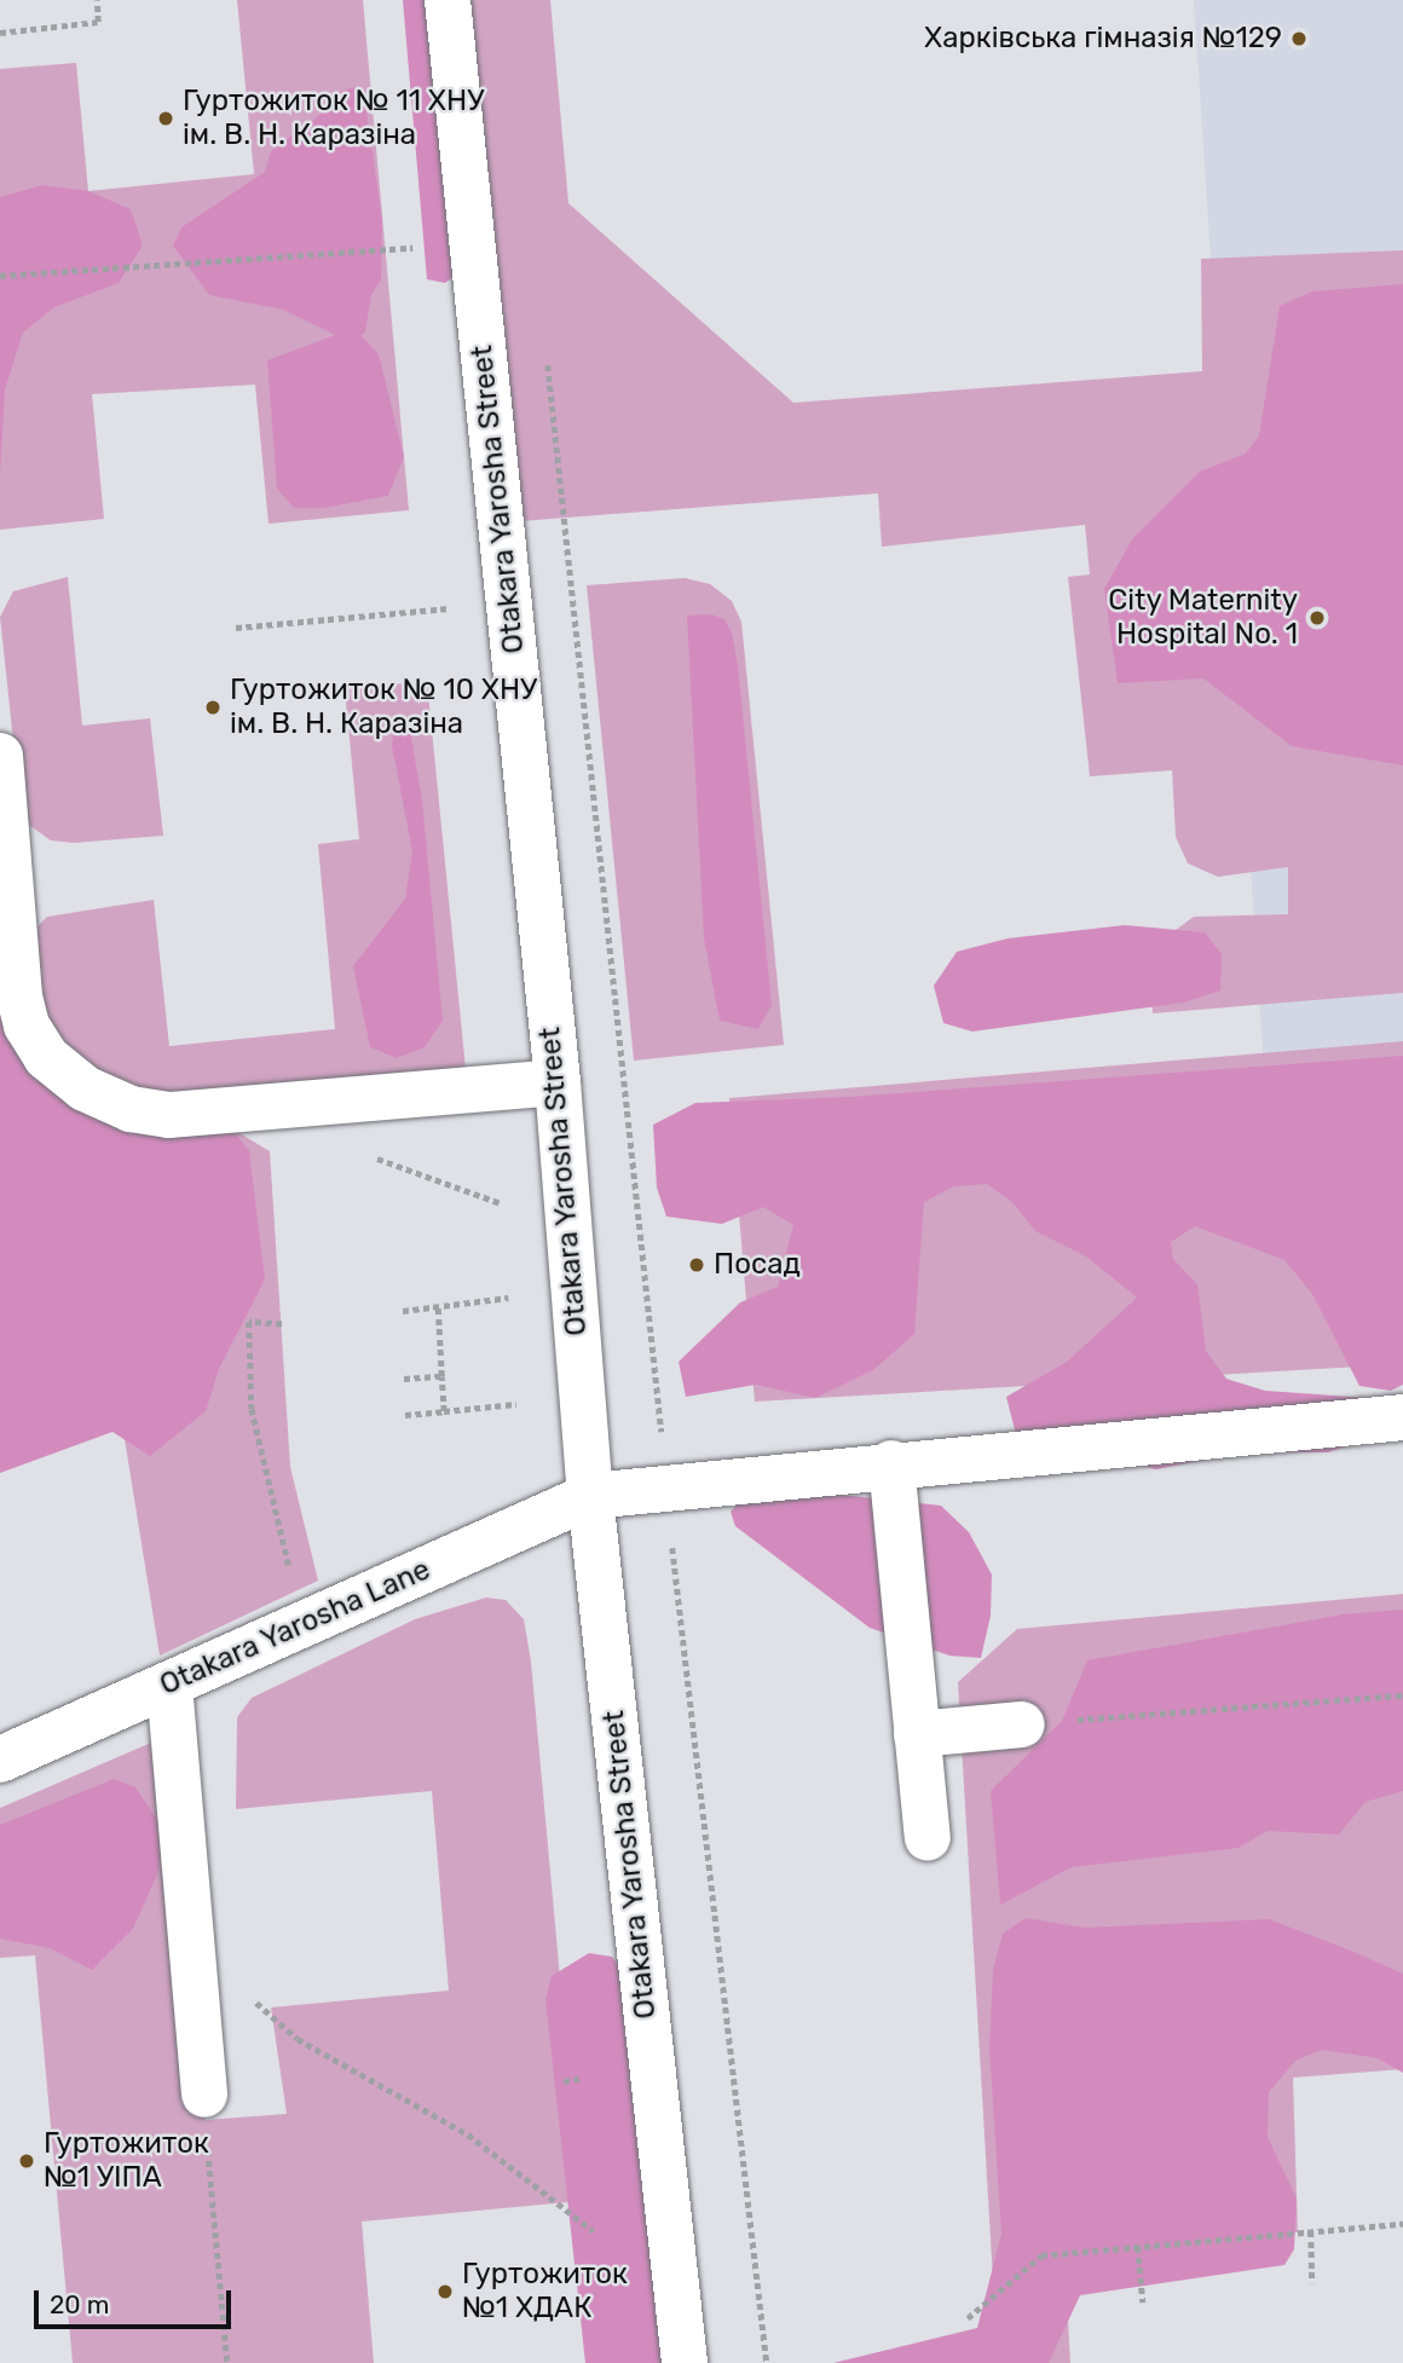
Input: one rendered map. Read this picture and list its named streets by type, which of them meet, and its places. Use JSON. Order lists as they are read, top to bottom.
{
  "streets": {
    "street": ["Otakara Yarosha Street", "Otakara Yarosha Lane"]
  },
  "crossings": [
    ["Otakara Yarosha Street", "Otakara Yarosha Lane"]
  ],
  "places": [
    "Харківська гімназія №129",
    "Гуртожиток № 11 ХНУ ім. В. Н. Каразіна",
    "City Maternity Hospital No. 1",
    "Гуртожиток № 10 ХНУ ім. В. Н. Каразіна",
    "Посад",
    "Гуртожиток №1 УІПА",
    "Гуртожиток №1 ХДАК"
  ],
  "scale_bar": "20 m"
}
